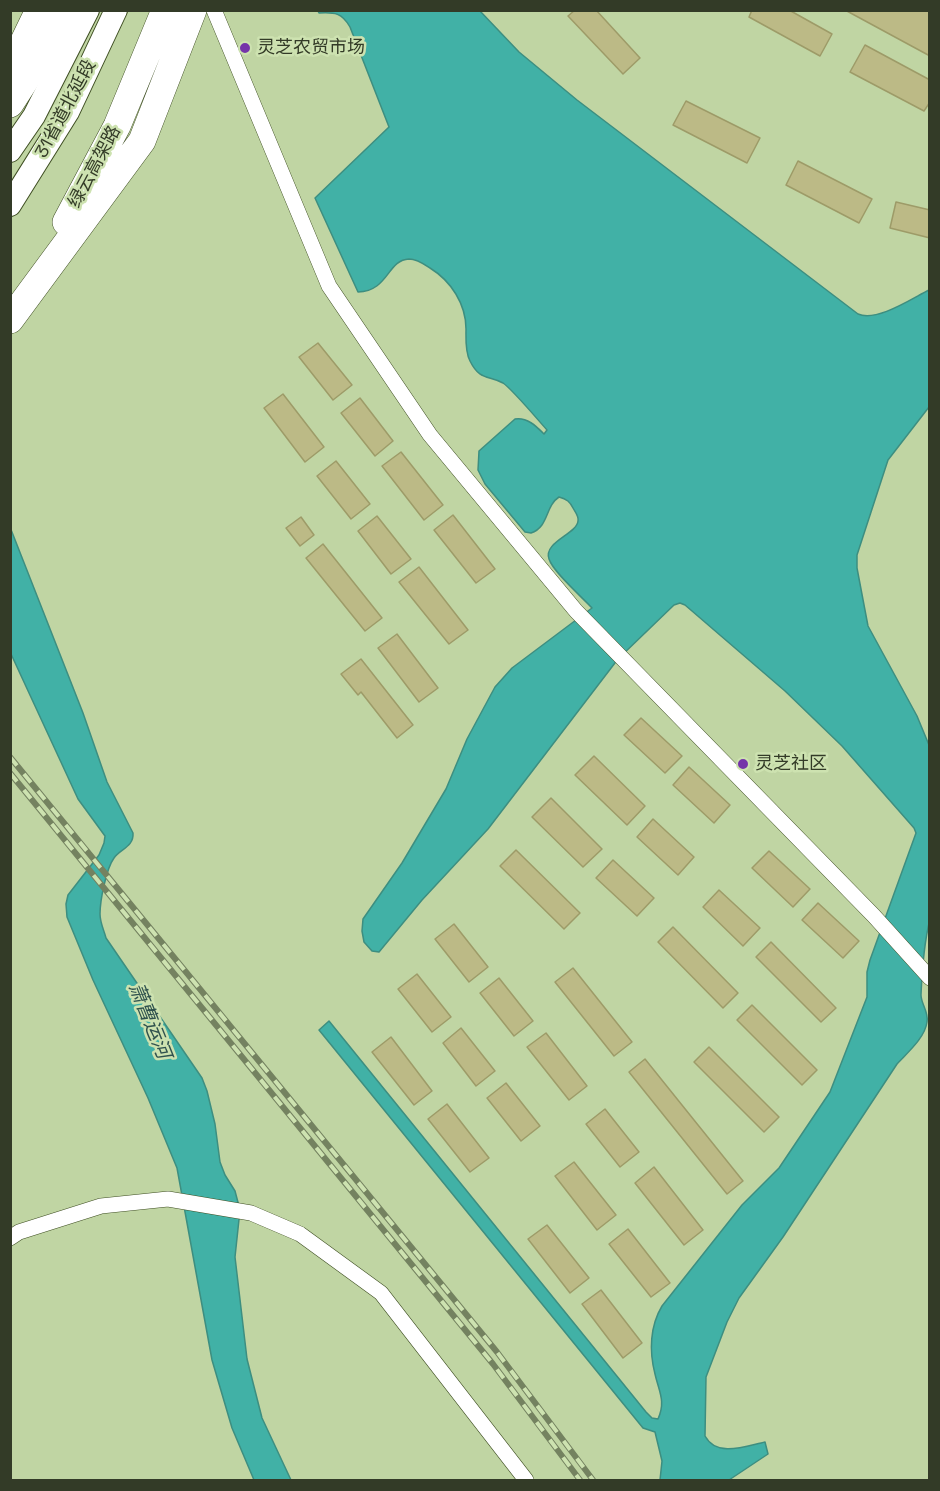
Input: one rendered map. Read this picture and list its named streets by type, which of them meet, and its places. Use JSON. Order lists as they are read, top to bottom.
{
  "streets": {
    "highway": ["绿云高架路"],
    "main road": ["31省道北延段"]
  },
  "water": ["萧曹运河"],
  "places": ["灵芝农贸市场", "灵芝社区"]
}
